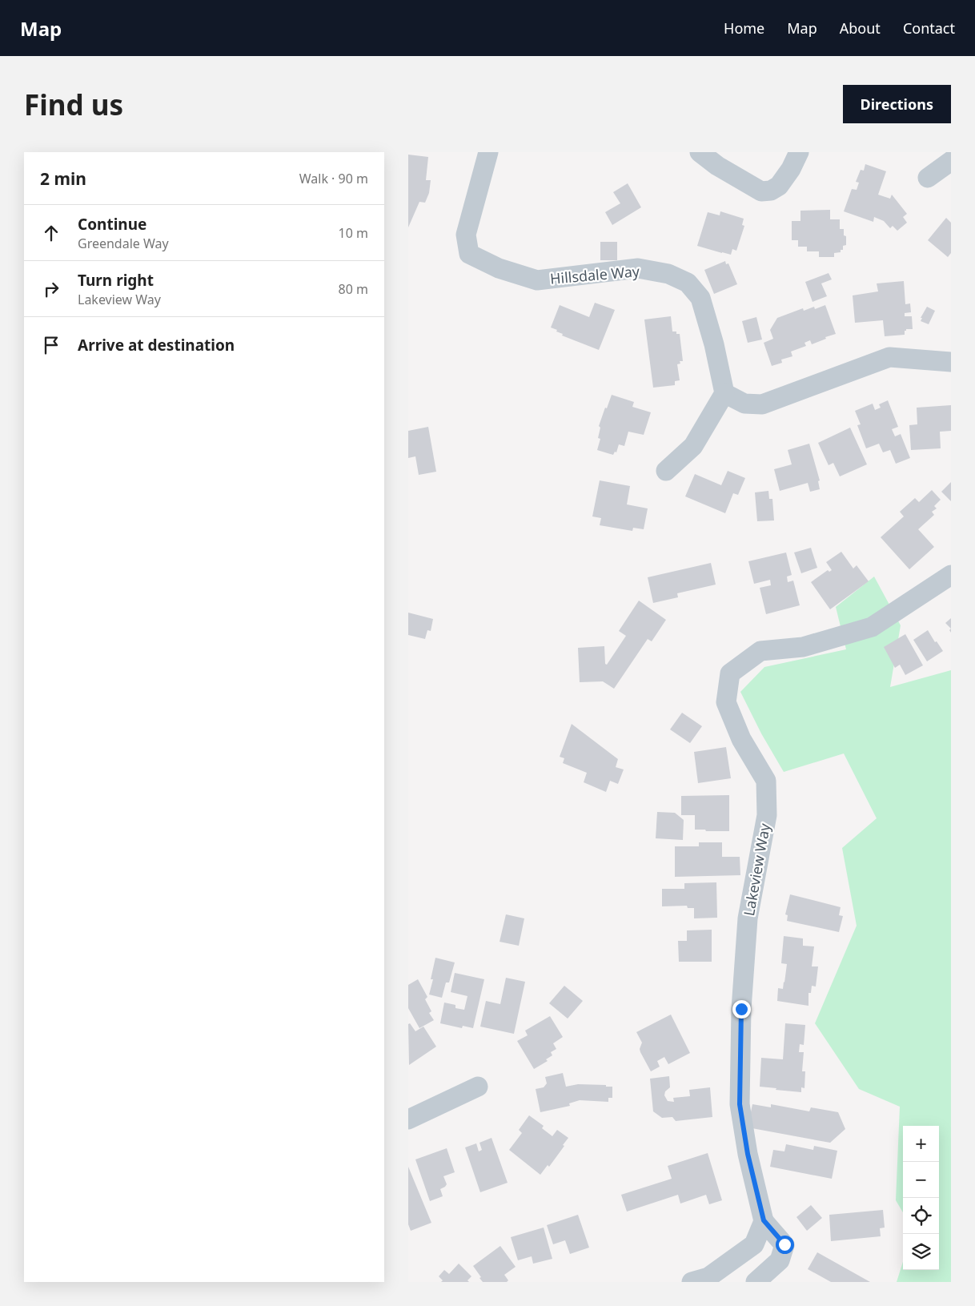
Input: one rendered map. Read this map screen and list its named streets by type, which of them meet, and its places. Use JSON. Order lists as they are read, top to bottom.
{
  "streets": {
    "street": ["Hillsdale Way", "Lakeview Way"]
  },
  "page": {
    "header": "Map",
    "nav": [
      "Home",
      "Map",
      "About",
      "Contact"
    ],
    "buttons": "Directions",
    "title": "Find us",
    "heading": ["2 min", "Walk · 90 m"],
    "list": [
      ["Continue", "Greendale Way", "10 m"],
      ["Turn right", "Lakeview Way", "80 m"],
      "Arrive at destination"
    ],
    "map_buttons": ["+", "−"]
  }
}
